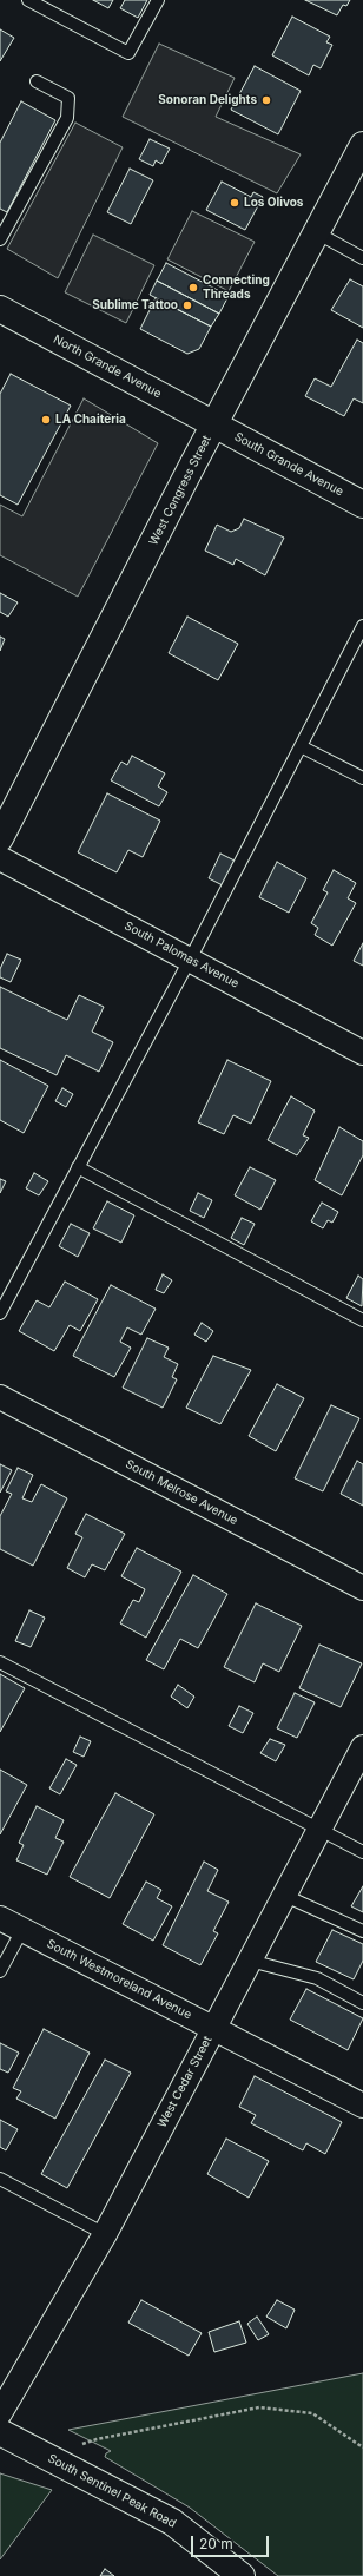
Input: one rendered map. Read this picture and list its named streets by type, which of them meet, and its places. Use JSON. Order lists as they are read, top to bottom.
{
  "streets": {
    "main road": [
      "North Grande Avenue",
      "South Grande Avenue",
      "West Congress Street",
      "South Sentinel Peak Road"
    ],
    "street": [
      "South Palomas Avenue",
      "South Melrose Avenue",
      "South Westmoreland Avenue",
      "West Cedar Street"
    ]
  },
  "crossings": [
    ["North Grande Avenue", "South Grande Avenue"],
    ["North Grande Avenue", "West Congress Street"],
    ["South Grande Avenue", "West Congress Street"],
    ["South Westmoreland Avenue", "West Cedar Street"]
  ],
  "places": [
    "Sonoran Delights",
    "Los Olivos",
    "Connecting Threads",
    "Sublime Tattoo",
    "LA Chaiteria"
  ],
  "scale_bar": "20 m"
}
